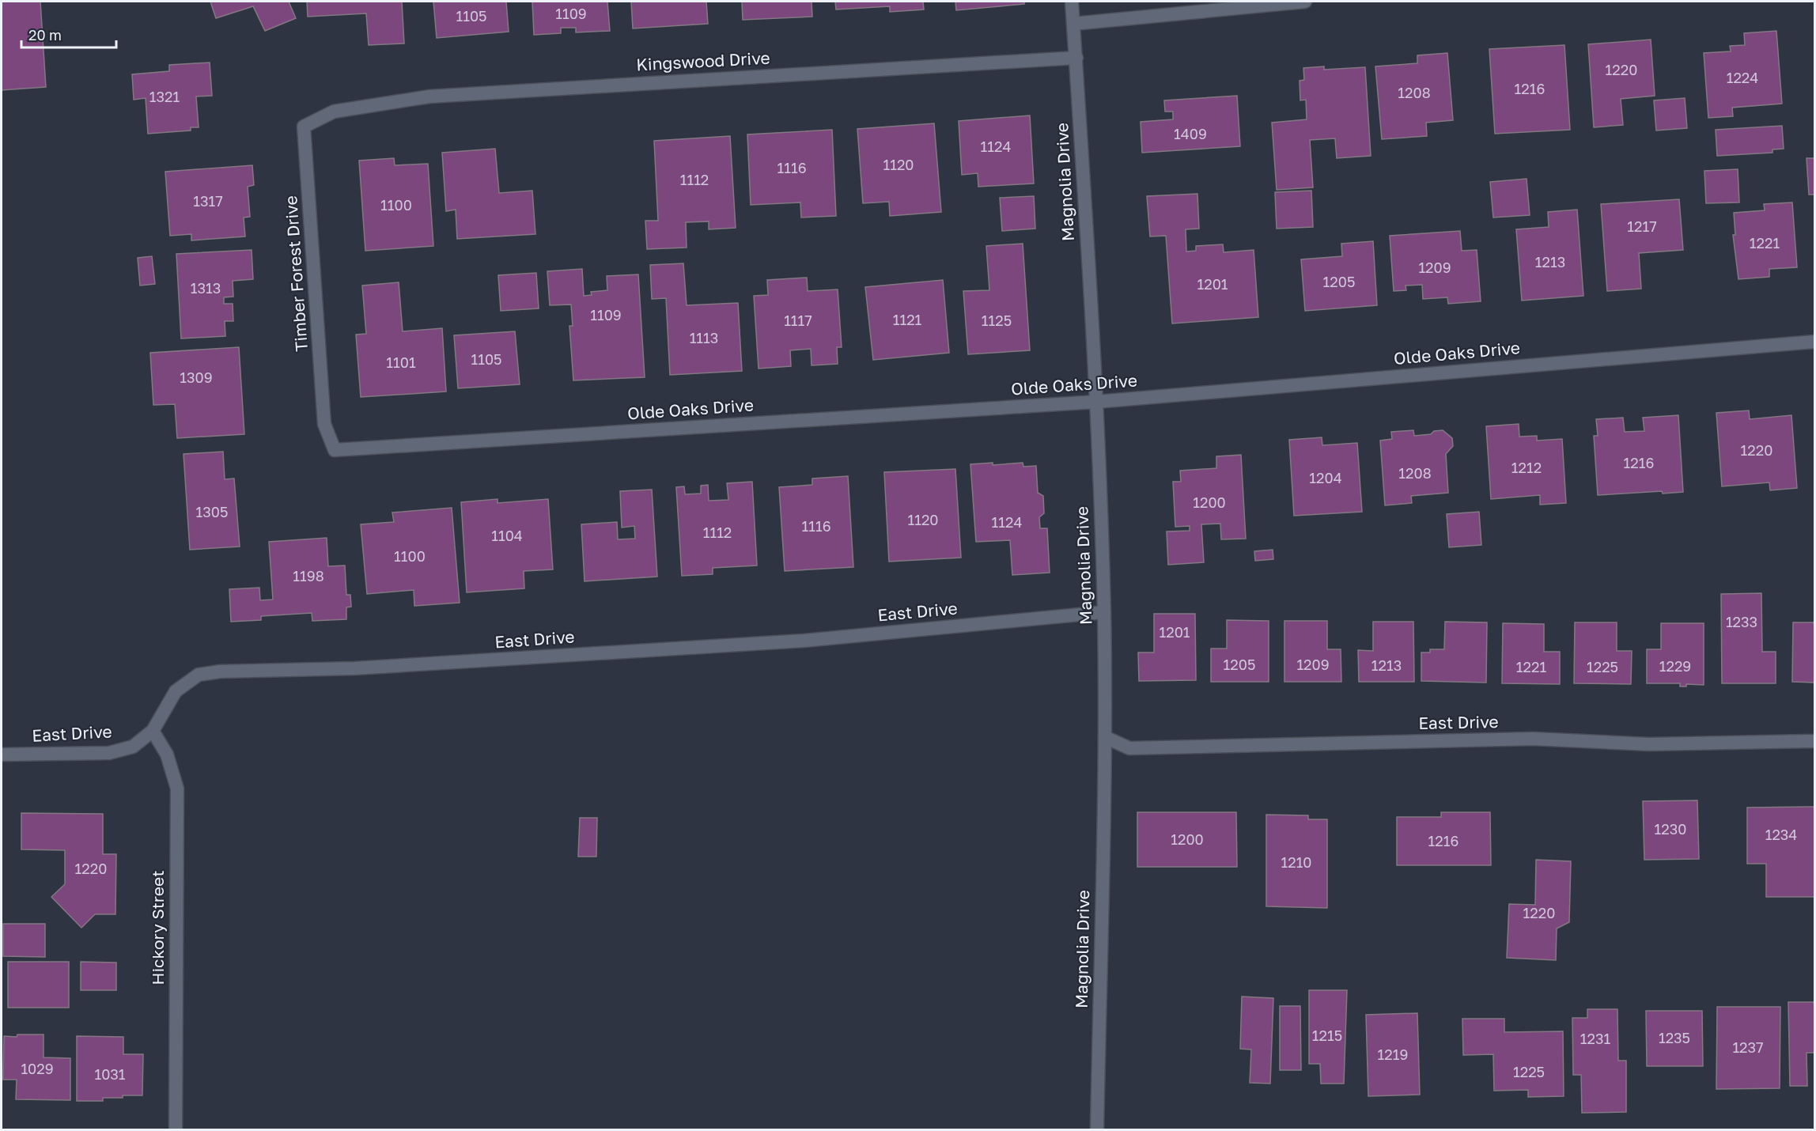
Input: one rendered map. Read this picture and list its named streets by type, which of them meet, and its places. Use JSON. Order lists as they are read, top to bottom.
{
  "streets": {
    "street": [
      "Kingswood Drive",
      "Magnolia Drive",
      "Timber Forest Drive",
      "Olde Oaks Drive",
      "East Drive",
      "Hickory Street"
    ]
  },
  "crossings": [
    ["Kingswood Drive", "Magnolia Drive"],
    ["Kingswood Drive", "Timber Forest Drive"],
    ["Magnolia Drive", "Olde Oaks Drive"],
    ["Magnolia Drive", "East Drive"],
    ["Timber Forest Drive", "Olde Oaks Drive"],
    ["East Drive", "Hickory Street"]
  ],
  "house_numbers": [
    "1109",
    "1105",
    "1220",
    "1224",
    "1216",
    "1208",
    "1321",
    "1409",
    "1124",
    "1120",
    "1116",
    "1112",
    "1317",
    "1100",
    "1217",
    "1221",
    "1213",
    "1209",
    "1205",
    "1201",
    "1313",
    "1109",
    "1121",
    "1117",
    "1125",
    "1113",
    "1105",
    "1101",
    "1309",
    "1220",
    "1216",
    "1212",
    "1208",
    "1204",
    "1200",
    "1305",
    "1120",
    "1124",
    "1116",
    "1112",
    "1104",
    "1100",
    "1198",
    "1233",
    "1201",
    "1205",
    "1209",
    "1213",
    "1229",
    "1221",
    "1225",
    "1230",
    "1234",
    "1200",
    "1216",
    "1210",
    "1220",
    "1220",
    "1215",
    "1235",
    "1231",
    "1237",
    "1219",
    "1029",
    "1225",
    "1031"
  ],
  "scale_bar": "20 m"
}
